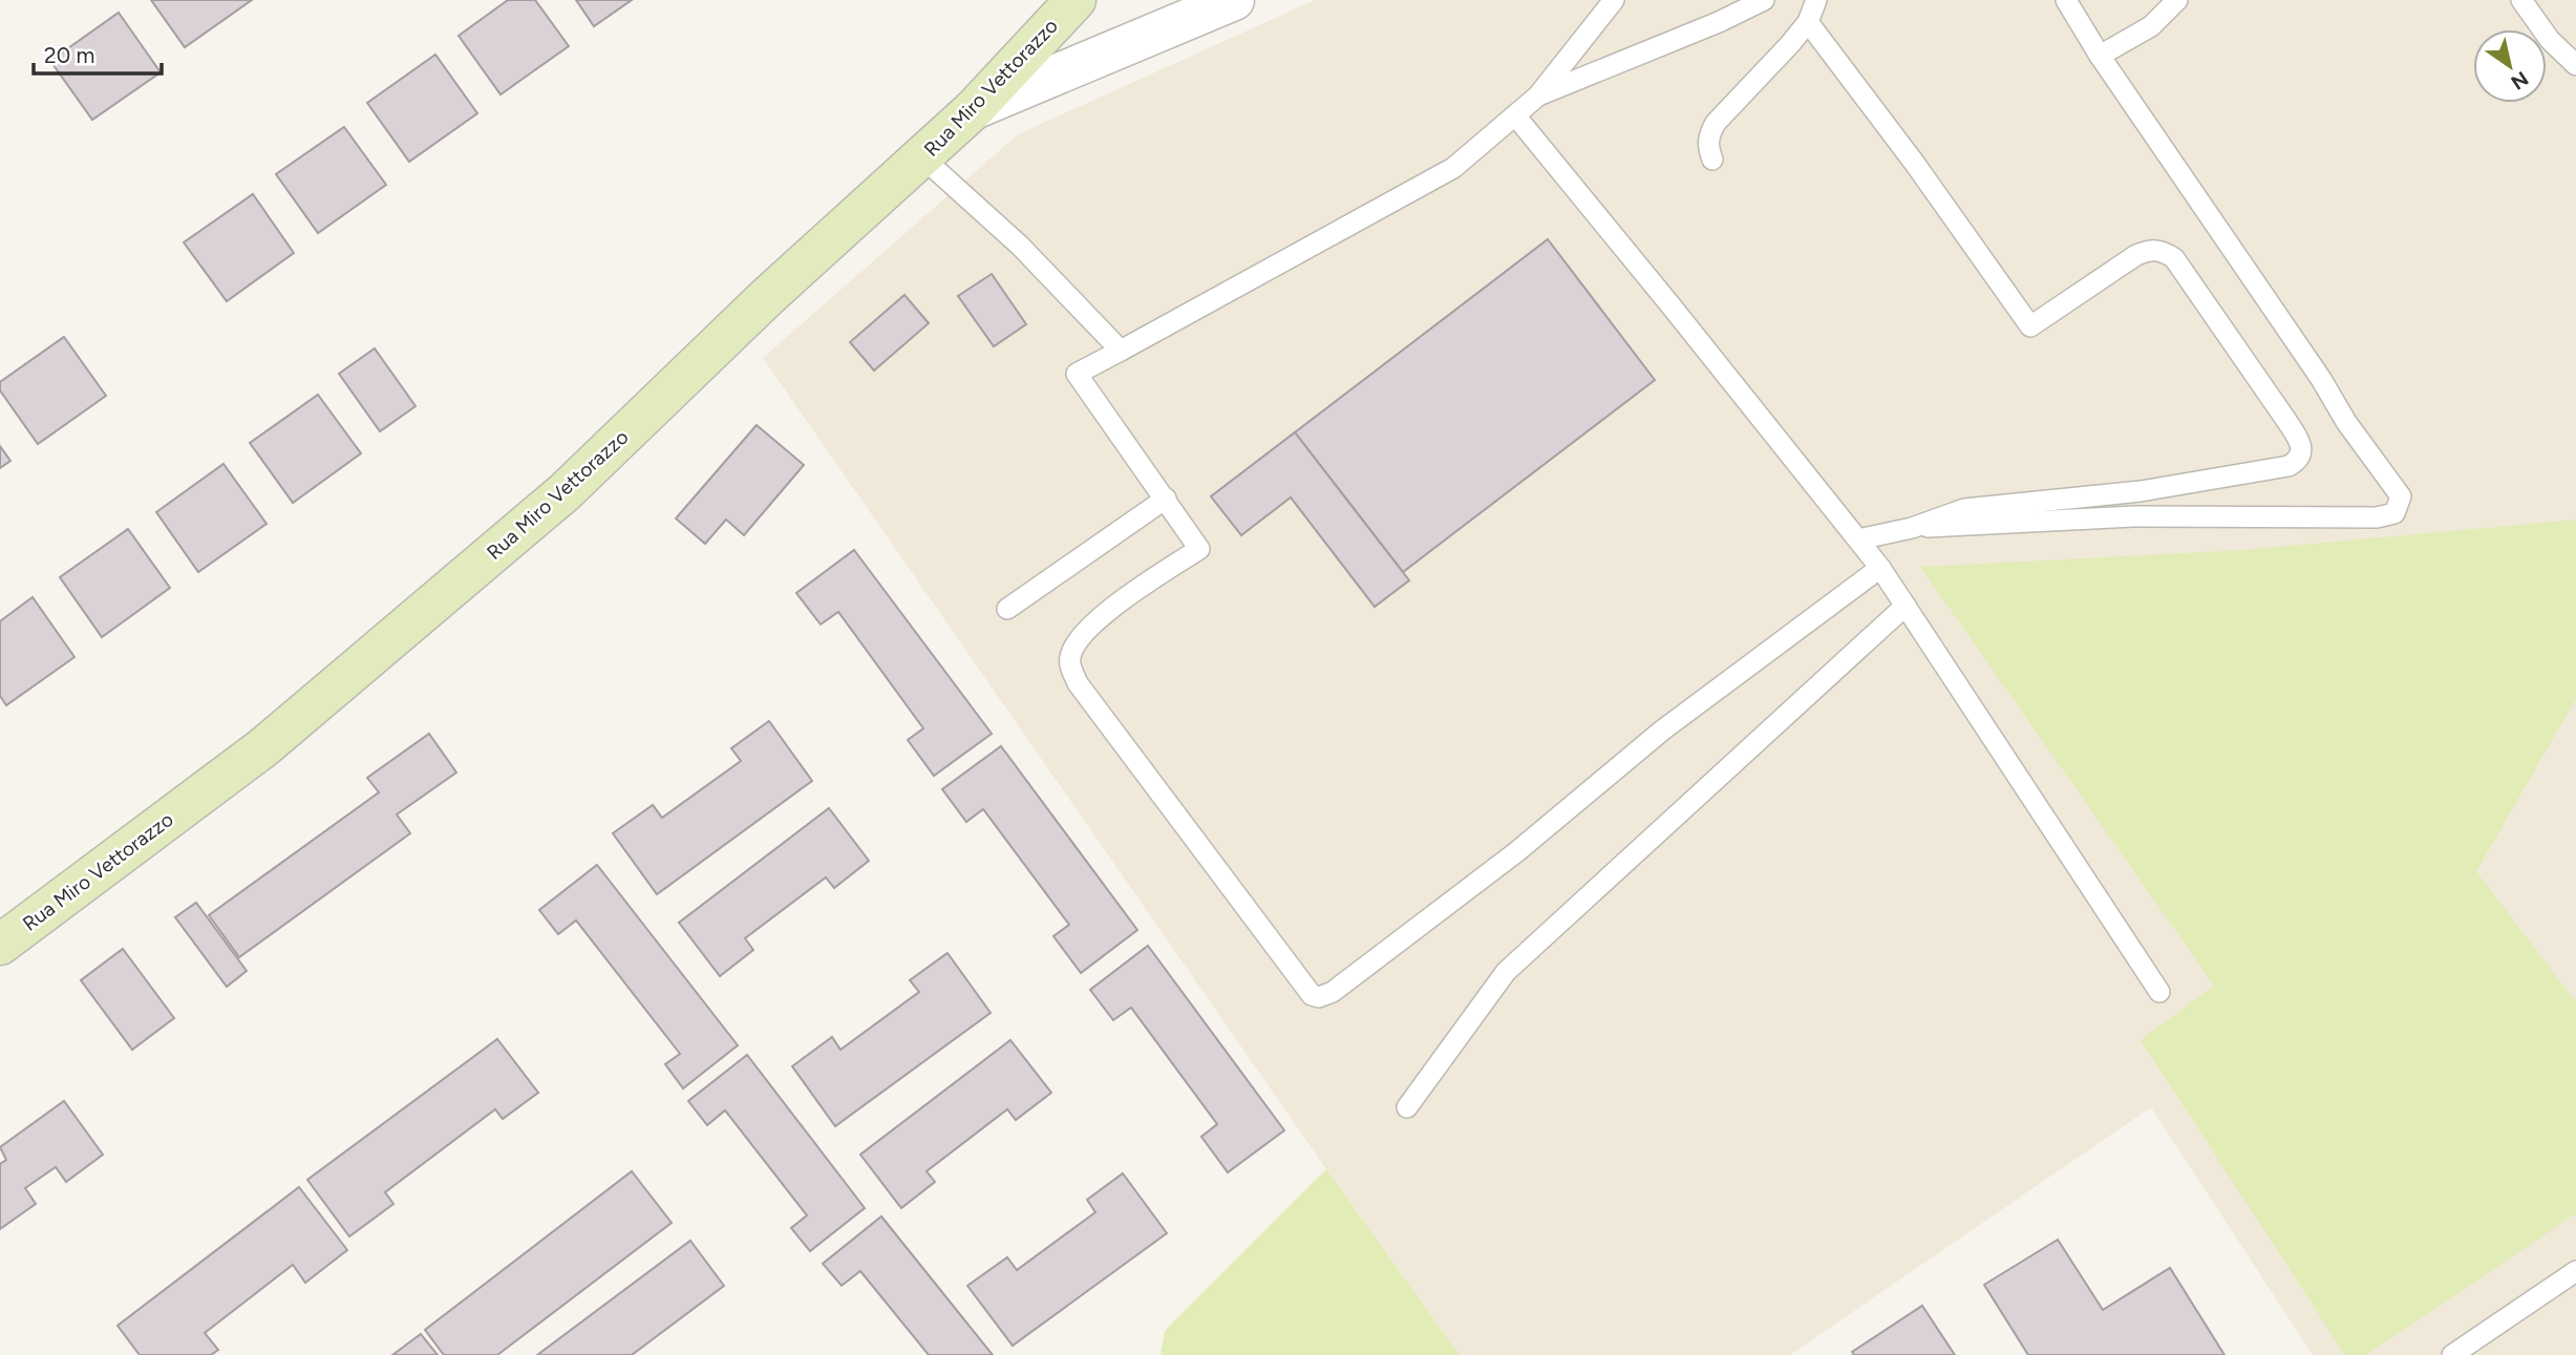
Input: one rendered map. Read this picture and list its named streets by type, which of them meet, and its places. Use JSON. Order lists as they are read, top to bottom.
{
  "streets": {
    "street": ["Rua Miro Vettorazzo"]
  },
  "scale_bar": "20 m",
  "north": "bottom right"
}
